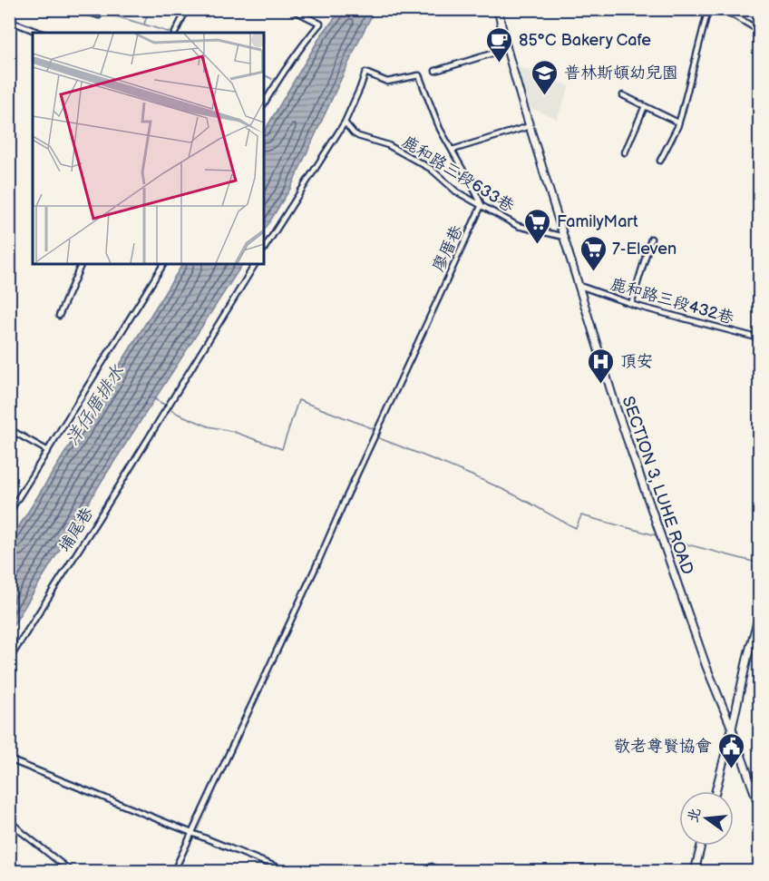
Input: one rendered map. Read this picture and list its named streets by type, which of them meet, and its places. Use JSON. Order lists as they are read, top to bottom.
{
  "streets": {
    "main road": ["SECTION 3, LUHE ROAD"],
    "street": [
      "鹿和路三段633巷",
      "廖厝巷",
      "鹿和路三段432巷",
      "埔尾巷"
    ]
  },
  "crossings": [
    ["鹿和路三段633巷", "廖厝巷"],
    ["鹿和路三段633巷", "SECTION 3, LUHE ROAD"],
    ["鹿和路三段432巷", "SECTION 3, LUHE ROAD"]
  ],
  "water": ["洋仔厝排水"],
  "places": {
    "cafe": ["85°C Bakery Cafe"],
    "school or university": ["普林斯頓幼兒園"],
    "supermarket": ["FamilyMart", "7-Eleven"],
    "hospital": ["頂安"],
    "public building": ["敬老尊賢協會"]
  },
  "north": "left"
}
